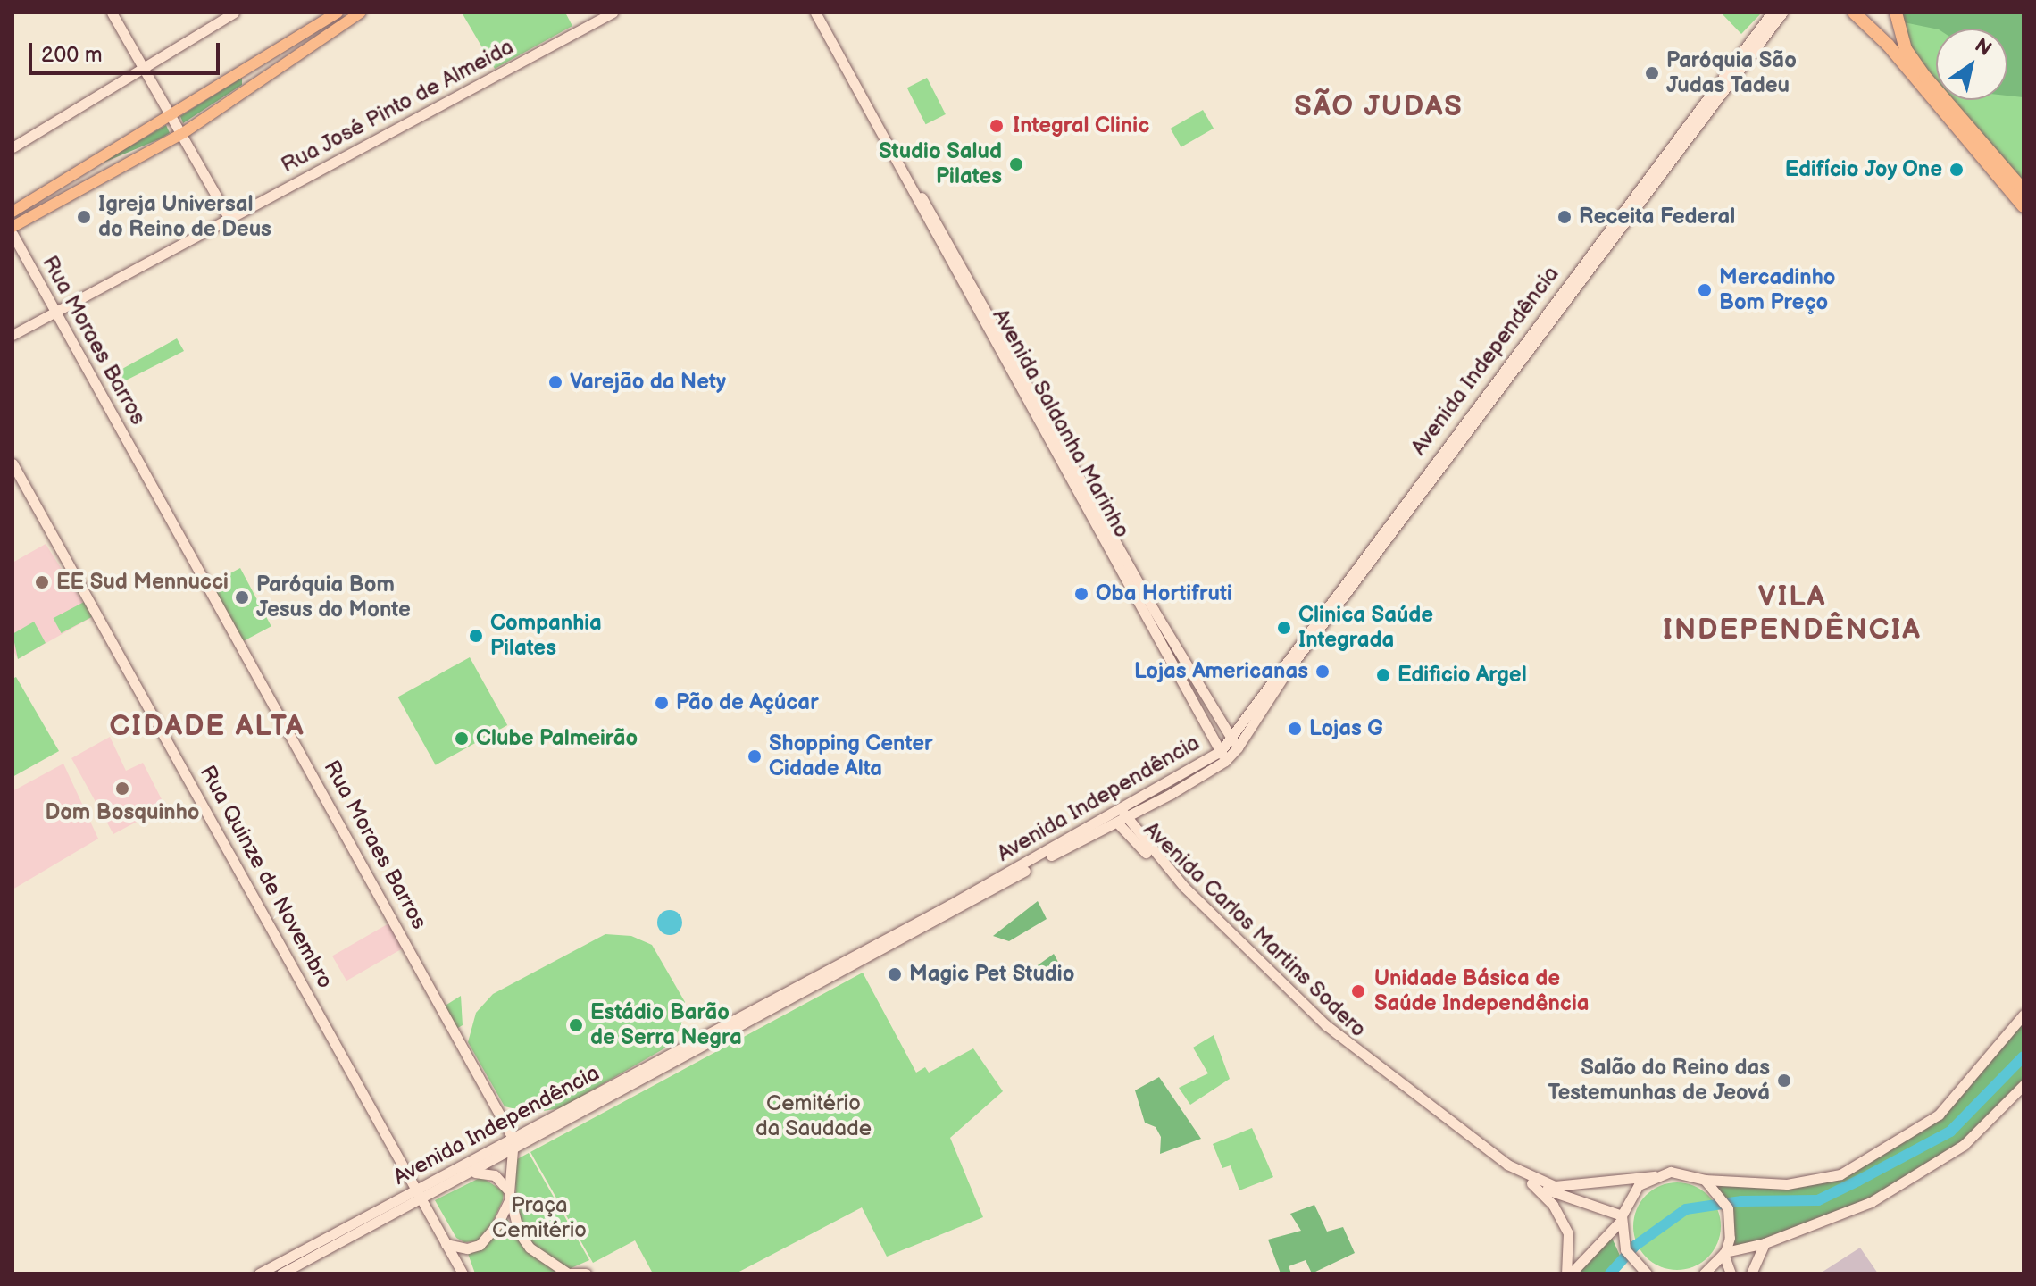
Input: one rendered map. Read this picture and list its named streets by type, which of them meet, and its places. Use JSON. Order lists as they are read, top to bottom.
{
  "streets": {
    "main road": [
      "Rua José Pinto de Almeida",
      "Rua Moraes Barros",
      "Avenida Independência",
      "Avenida Saldanha Marinho",
      "Rua Quinze de Novembro",
      "Avenida Carlos Martins Sodero"
    ]
  },
  "crossings": [
    ["Rua José Pinto de Almeida", "Rua Moraes Barros"],
    ["Rua Moraes Barros", "Avenida Independência"],
    ["Avenida Independência", "Avenida Saldanha Marinho"],
    ["Avenida Independência", "Rua Quinze de Novembro"],
    ["Avenida Independência", "Avenida Carlos Martins Sodero"]
  ],
  "districts": ["SÃO JUDAS", "VILA INDEPENDÊNCIA", "CIDADE ALTA"],
  "parks": ["Cemitério da Saudade", "Praça Cemitério"],
  "places": [
    "Paróquia São Judas Tadeu",
    "Integral Clinic",
    "Studio Salud Pilates",
    "Edifício Joy One",
    "Igreja Universal do Reino de Deus",
    "Receita Federal",
    "Mercadinho Bom Preço",
    "Varejão da Nety",
    "EE Sud Mennucci",
    "Oba Hortifruti",
    "Paróquia Bom Jesus do Monte",
    "Clinica Saúde Integrada",
    "Companhia Pilates",
    "Lojas Americanas",
    "Edificio Argel",
    "Pão de Açúcar",
    "Lojas G",
    "Clube Palmeirão",
    "Shopping Center Cidade Alta",
    "Dom Bosquinho",
    "Magic Pet Studio",
    "Unidade Básica de Saúde Independência",
    "Estádio Barão de Serra Negra",
    "Salão do Reino das Testemunhas de Jeová"
  ],
  "scale_bar": "200 m",
  "north": "top right"
}
